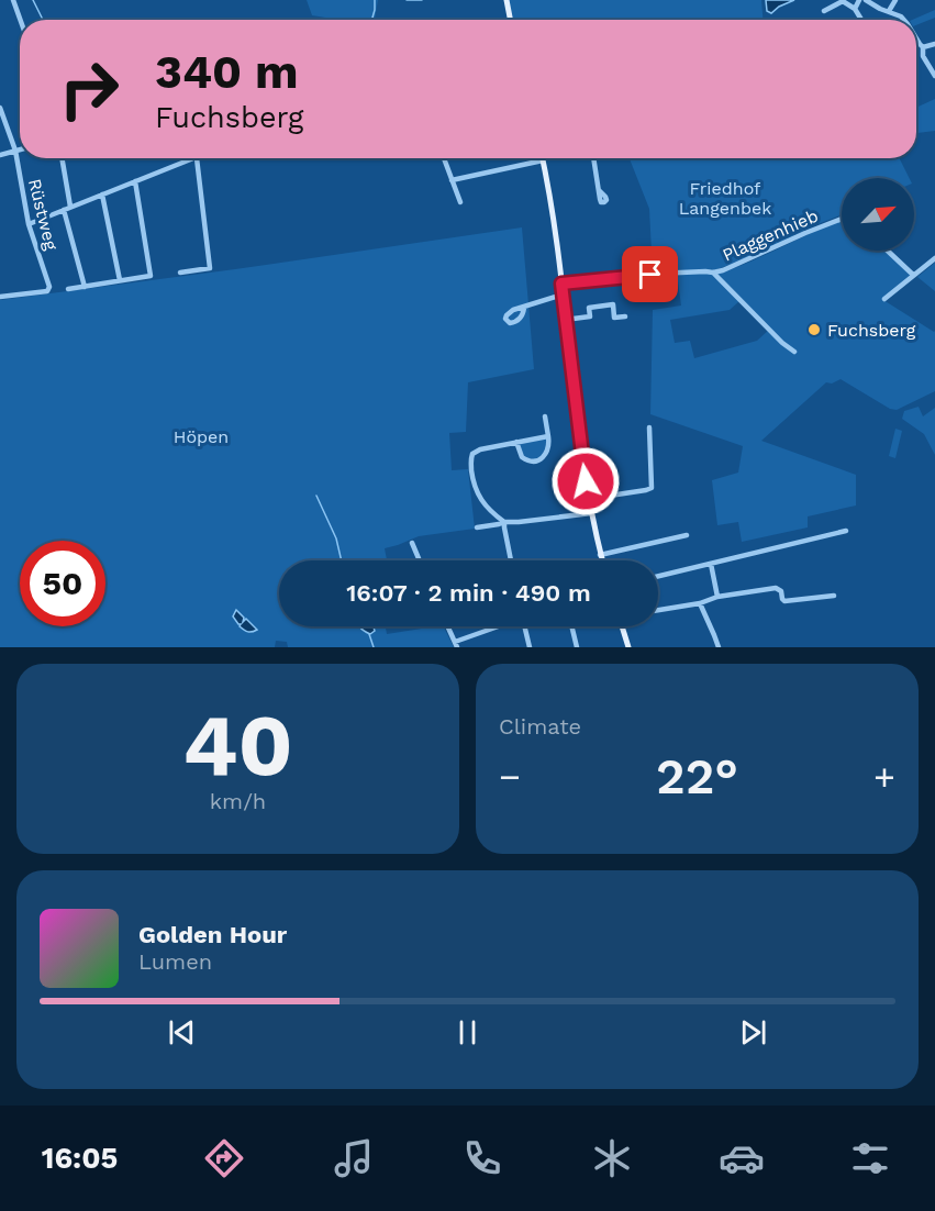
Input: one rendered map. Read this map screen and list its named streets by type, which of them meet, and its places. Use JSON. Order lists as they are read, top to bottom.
{
  "streets": {
    "street": ["Rüstweg", "Plaggenhieb"]
  },
  "parks": ["Friedhof Langenbek", "Höpen"],
  "places": ["Fuchsberg"],
  "north": "top right",
  "page": {
    "turn": ["340 m", "Fuchsberg"],
    "limit": "50",
    "trip": "16:07 · 2 min · 490 m",
    "tile": [
      ["40", "km/h"],
      "Climate"
    ],
    "heat": ["−", "22°", "+"],
    "song": ["Golden Hour", "Lumen"],
    "tabs": "16:05"
  }
}
